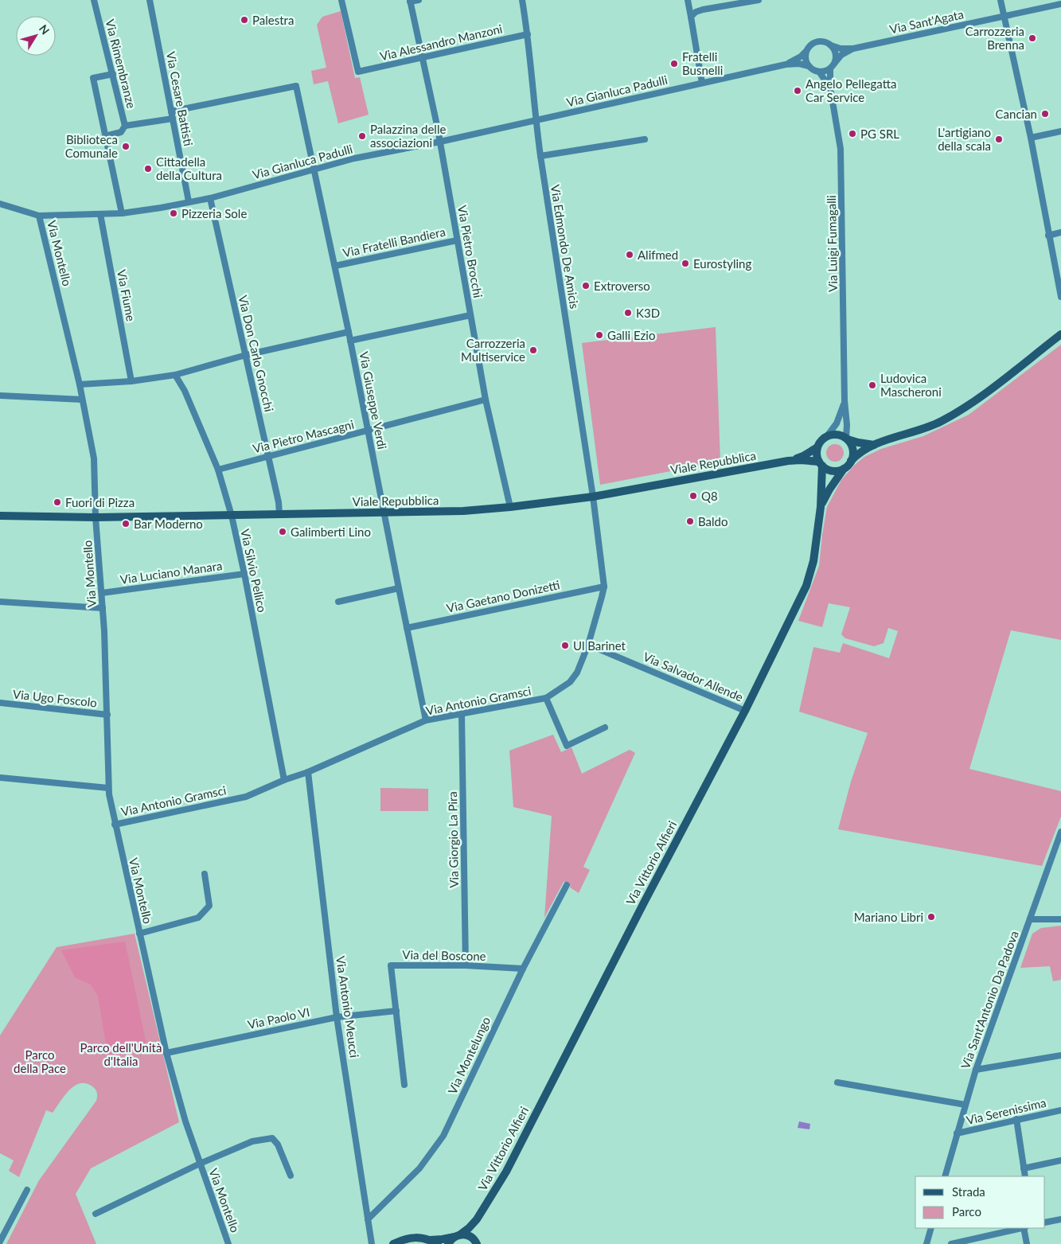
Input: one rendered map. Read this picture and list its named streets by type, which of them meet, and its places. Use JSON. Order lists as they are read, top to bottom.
{
  "streets": {
    "street": [
      "Via Sant'Agata",
      "Via Alessandro Manzoni",
      "Via Rimembranze",
      "Via Gianluca Padulli",
      "Via Cesare Battisti",
      "Via Fratelli Bandiera",
      "Via Luigi Fumagalli",
      "Via Edmondo De Amicis",
      "Via Pietro Brocchi",
      "Via Montello",
      "Via Fiume",
      "Via Don Carlo Gnocchi",
      "Via Giuseppe Verdi",
      "Via Pietro Mascagni",
      "Viale Repubblica",
      "Via Silvio Pellico",
      "Via Luciano Manara",
      "Via Gaetano Donizetti",
      "Via Salvador Allende",
      "Via Ugo Foscolo",
      "Via Antonio Gramsci",
      "Via Giorgio La Pira",
      "Via Vittorio Alfieri",
      "Via del Boscone",
      "Via Sant'Antonio Da Padova",
      "Via Antonio Meucci",
      "Via Paolo VI",
      "Via Montelungo",
      "Via Serenissima"
    ]
  },
  "crossings": [
    ["Via Sant'Agata", "Via Luigi Fumagalli"],
    ["Via Alessandro Manzoni", "Via Edmondo De Amicis"],
    ["Via Alessandro Manzoni", "Via Pietro Brocchi"],
    ["Via Gianluca Padulli", "Via Cesare Battisti"],
    ["Via Gianluca Padulli", "Via Edmondo De Amicis"],
    ["Via Gianluca Padulli", "Via Pietro Brocchi"],
    ["Via Gianluca Padulli", "Via Montello"],
    ["Via Gianluca Padulli", "Via Fiume"],
    ["Via Gianluca Padulli", "Via Don Carlo Gnocchi"],
    ["Via Gianluca Padulli", "Via Giuseppe Verdi"],
    ["Via Cesare Battisti", "Via Giuseppe Verdi"],
    ["Via Fratelli Bandiera", "Via Pietro Brocchi"],
    ["Via Fratelli Bandiera", "Via Giuseppe Verdi"],
    ["Via Luigi Fumagalli", "Viale Repubblica"],
    ["Via Luigi Fumagalli", "Via Vittorio Alfieri"],
    ["Via Edmondo De Amicis", "Viale Repubblica"],
    ["Via Edmondo De Amicis", "Via Antonio Gramsci"],
    ["Via Pietro Brocchi", "Via Pietro Mascagni"],
    ["Via Pietro Brocchi", "Viale Repubblica"],
    ["Via Montello", "Viale Repubblica"],
    ["Via Montello", "Via Luciano Manara"],
    ["Via Montello", "Via Ugo Foscolo"],
    ["Via Montello", "Via Antonio Gramsci"],
    ["Via Montello", "Via Paolo VI"],
    ["Via Don Carlo Gnocchi", "Via Pietro Mascagni"],
    ["Via Don Carlo Gnocchi", "Viale Repubblica"],
    ["Via Giuseppe Verdi", "Via Pietro Mascagni"],
    ["Via Giuseppe Verdi", "Viale Repubblica"],
    ["Via Giuseppe Verdi", "Via Gaetano Donizetti"],
    ["Via Giuseppe Verdi", "Via Antonio Gramsci"],
    ["Via Pietro Mascagni", "Via Silvio Pellico"],
    ["Viale Repubblica", "Via Silvio Pellico"],
    ["Viale Repubblica", "Via Antonio Gramsci"],
    ["Viale Repubblica", "Via Vittorio Alfieri"],
    ["Via Silvio Pellico", "Via Luciano Manara"],
    ["Via Silvio Pellico", "Via Antonio Gramsci"],
    ["Via Gaetano Donizetti", "Via Antonio Gramsci"],
    ["Via Salvador Allende", "Via Antonio Gramsci"],
    ["Via Salvador Allende", "Via Vittorio Alfieri"],
    ["Via Antonio Gramsci", "Via Giorgio La Pira"],
    ["Via Antonio Gramsci", "Via Antonio Meucci"],
    ["Via Giorgio La Pira", "Via del Boscone"],
    ["Via del Boscone", "Via Paolo VI"],
    ["Via del Boscone", "Via Montelungo"],
    ["Via Sant'Antonio Da Padova", "Via Serenissima"],
    ["Via Antonio Meucci", "Via Paolo VI"],
    ["Via Antonio Meucci", "Via Montelungo"]
  ],
  "parks": ["Parco dell'Unità d'Italia", "Parco della Pace"],
  "places": [
    "Palestra",
    "Carrozzeria Brenna",
    "Fratelli Busnelli",
    "Angelo Pellegatta Car Service",
    "Cancian",
    "PG SRL",
    "Palazzina delle associazioni",
    "L'artigiano della scala",
    "Biblioteca Comunale",
    "Cittadella della Cultura",
    "Pizzeria Sole",
    "Alifmed",
    "Eurostyling",
    "Extroverso",
    "K3D",
    "Galli Ezio",
    "Carrozzeria Multiservice",
    "Ludovica Mascheroni",
    "Q8",
    "Fuori di Pizza",
    "Baldo",
    "Bar Moderno",
    "Galimberti Lino",
    "Ul Barinet",
    "Mariano Libri"
  ],
  "legend": ["Strada", "Parco"],
  "north": "top right"
}
